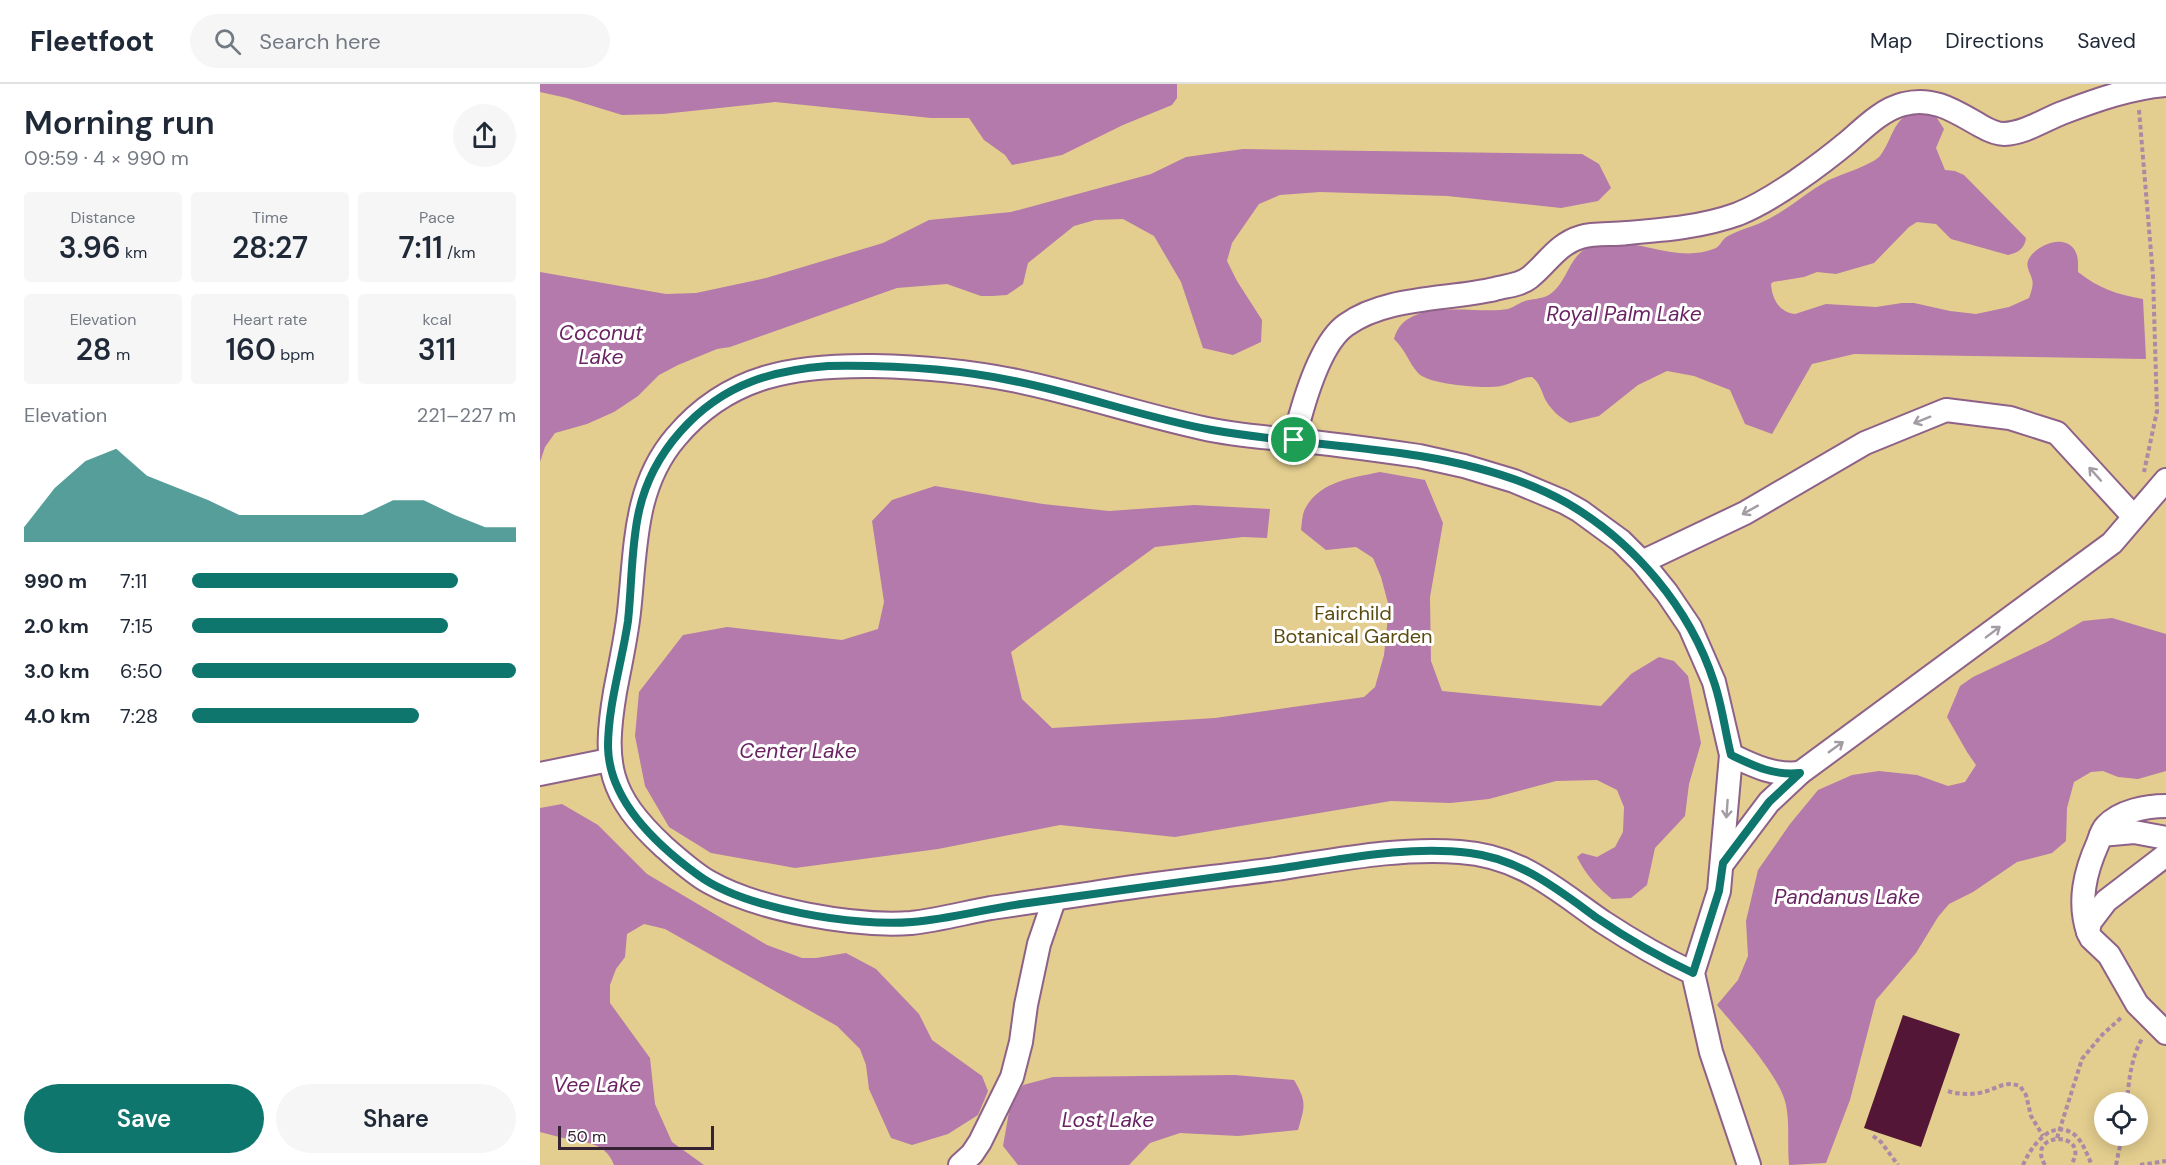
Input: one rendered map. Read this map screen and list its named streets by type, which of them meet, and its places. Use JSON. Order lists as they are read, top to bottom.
{
  "water": [
    "Royal Palm Lake",
    "Coconut Lake",
    "Center Lake",
    "Pandanus Lake",
    "Vee Lake",
    "Lost Lake"
  ],
  "parks": ["Fairchild Botanical Garden"],
  "scale_bar": "50 m",
  "page": {
    "header": "Fleetfoot",
    "search": "Search here",
    "nav": ["Map", "Directions", "Saved"],
    "heading": ["Morning run", "09:59 · 4 × 990 m"],
    "stats": [
      ["Distance", "3.96 km"],
      ["Time", "28:27"],
      ["Pace", "7:11 /km"],
      ["Elevation", "28 m"],
      ["Heart rate", "160 bpm"],
      ["kcal", "311"]
    ],
    "chart": ["Elevation", "221–227 m"],
    "list": [
      {
        "name": "990 m",
        "note": "7:11"
      },
      {
        "name": "2.0 km",
        "note": "7:15"
      },
      {
        "name": "3.0 km",
        "note": "6:50"
      },
      {
        "name": "4.0 km",
        "note": "7:28"
      }
    ],
    "buttons": ["Save", "Share"],
    "scale": "50 m"
  }
}
